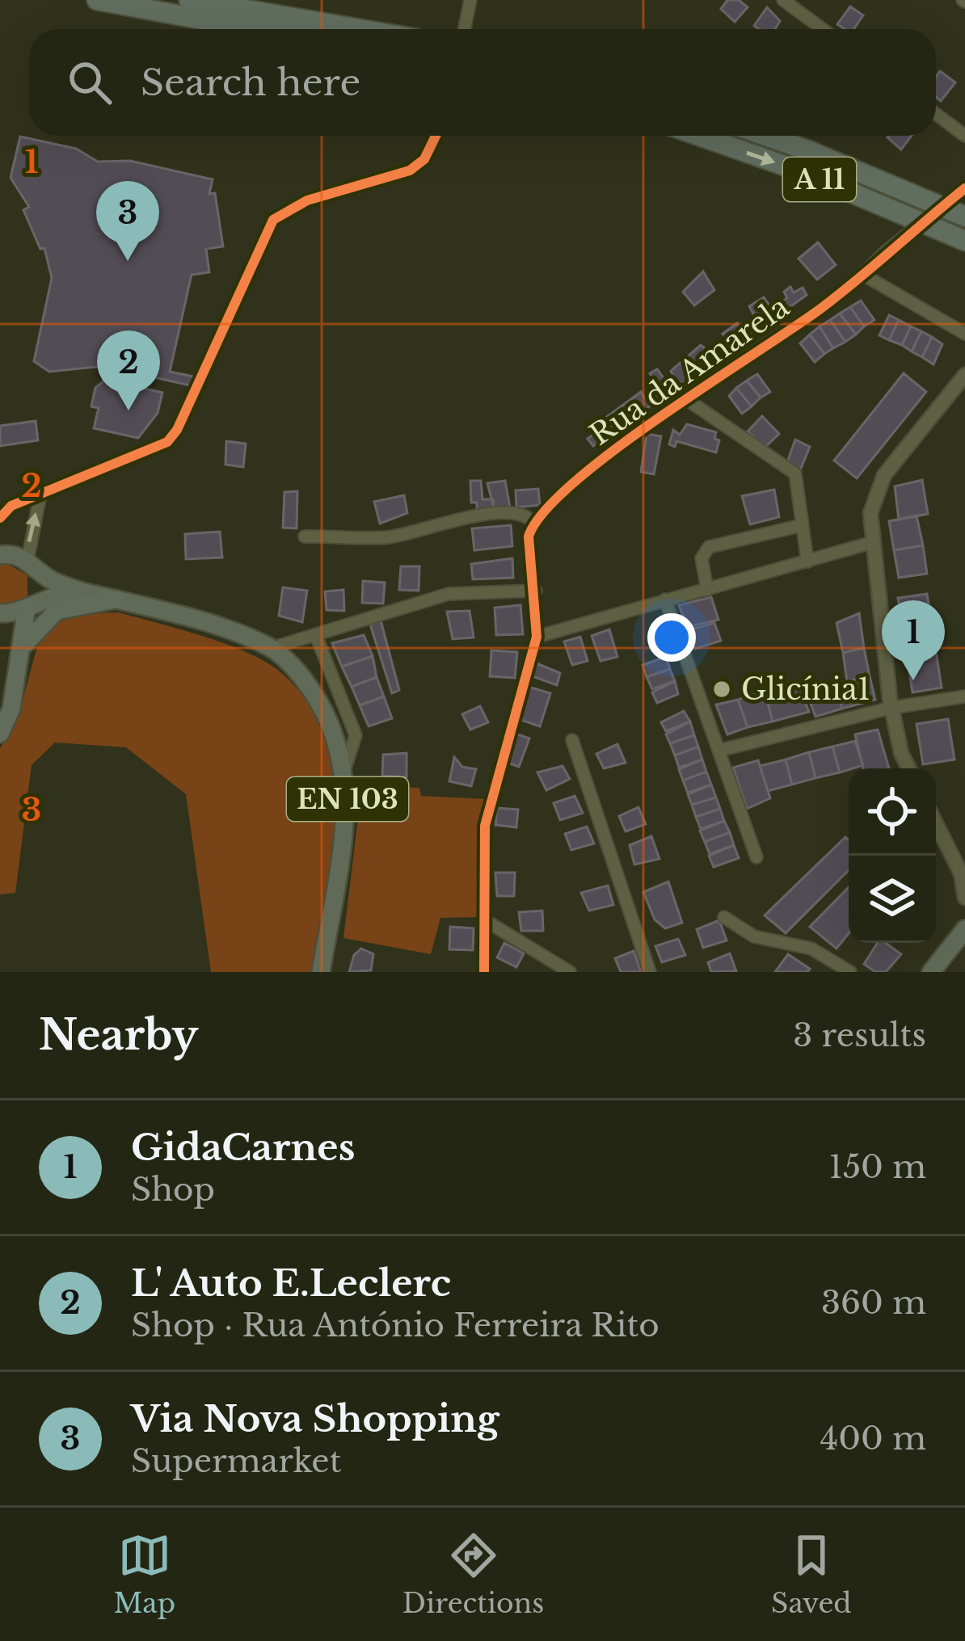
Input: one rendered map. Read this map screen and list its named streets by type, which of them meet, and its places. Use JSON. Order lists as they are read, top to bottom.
{
  "streets": {
    "highway": ["A 11"],
    "main road": ["EN 103"],
    "street": ["Rua da Amarela"]
  },
  "places": ["Glicínia1"],
  "page": {
    "search": "Search here",
    "pins": ["3", "2", "1"],
    "heading": ["Nearby", "3 results"],
    "list": [
      {
        "mark": "1",
        "name": "GidaCarnes",
        "note": "Shop",
        "value": "150 m"
      },
      {
        "mark": "2",
        "name": "L' Auto E.Leclerc",
        "note": "Shop · Rua António Ferreira Rito",
        "value": "360 m"
      },
      {
        "mark": "3",
        "name": "Via Nova Shopping",
        "note": "Supermarket",
        "value": "400 m"
      }
    ],
    "nav": ["Map", "Directions", "Saved"]
  },
  "grid": {
    "rows": ["1", "2", "3"]
  }
}
